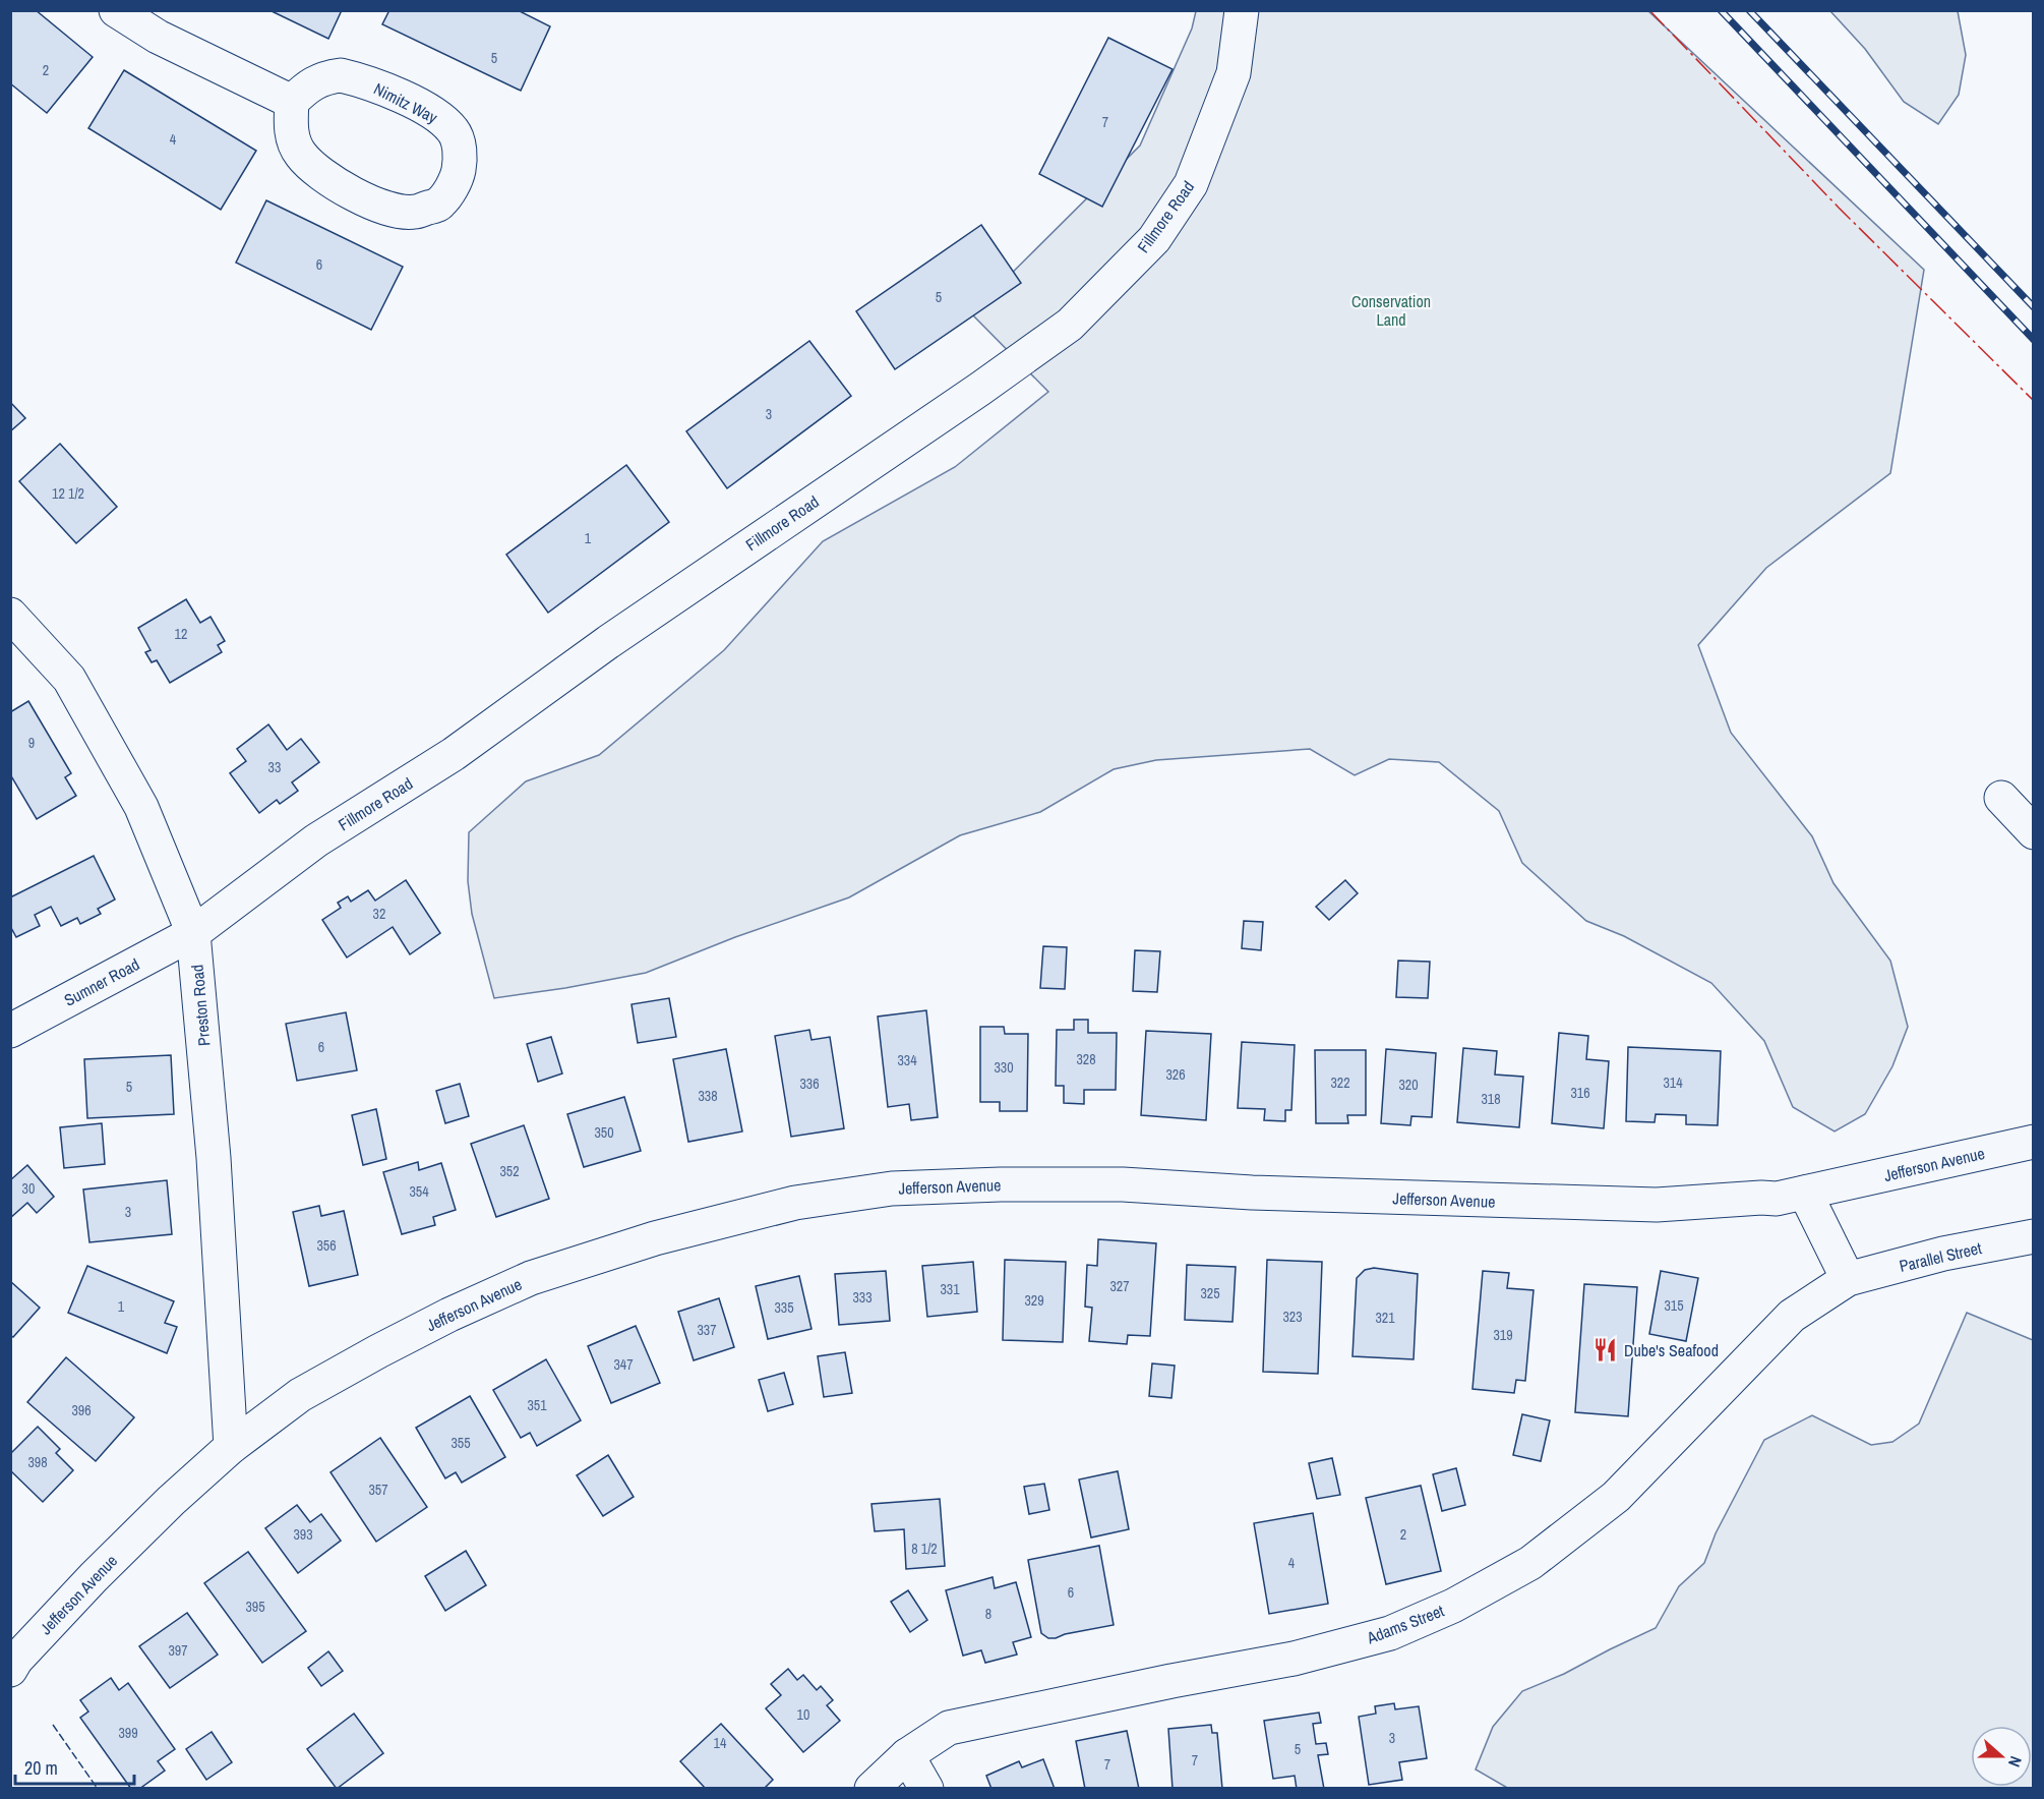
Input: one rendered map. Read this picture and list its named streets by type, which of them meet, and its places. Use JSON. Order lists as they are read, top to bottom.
{
  "streets": {
    "street": [
      "Nimitz Way",
      "Fillmore Road",
      "Sumner Road",
      "Preston Road",
      "Jefferson Avenue",
      "Parallel Street",
      "Adams Street"
    ]
  },
  "crossings": [
    ["Fillmore Road", "Sumner Road"],
    ["Fillmore Road", "Preston Road"],
    ["Sumner Road", "Preston Road"],
    ["Preston Road", "Jefferson Avenue"],
    ["Parallel Street", "Adams Street"]
  ],
  "parks": ["Conservation Land"],
  "places": {
    "restaurant": ["Dube's Seafood"]
  },
  "house_numbers": [
    "5",
    "2",
    "7",
    "4",
    "6",
    "5",
    "3",
    "12 1/2",
    "1",
    "12",
    "9",
    "33",
    "32",
    "6",
    "328",
    "334",
    "330",
    "326",
    "322",
    "314",
    "336",
    "320",
    "5",
    "316",
    "338",
    "318",
    "350",
    "352",
    "30",
    "354",
    "3",
    "356",
    "327",
    "331",
    "325",
    "333",
    "329",
    "315",
    "1",
    "335",
    "323",
    "321",
    "337",
    "319",
    "347",
    "351",
    "396",
    "355",
    "398",
    "357",
    "393",
    "2",
    "8 1/2",
    "4",
    "6",
    "395",
    "8",
    "397",
    "10",
    "399",
    "3",
    "14",
    "5",
    "7",
    "7"
  ],
  "scale_bar": "20 m",
  "north": "right"
}
